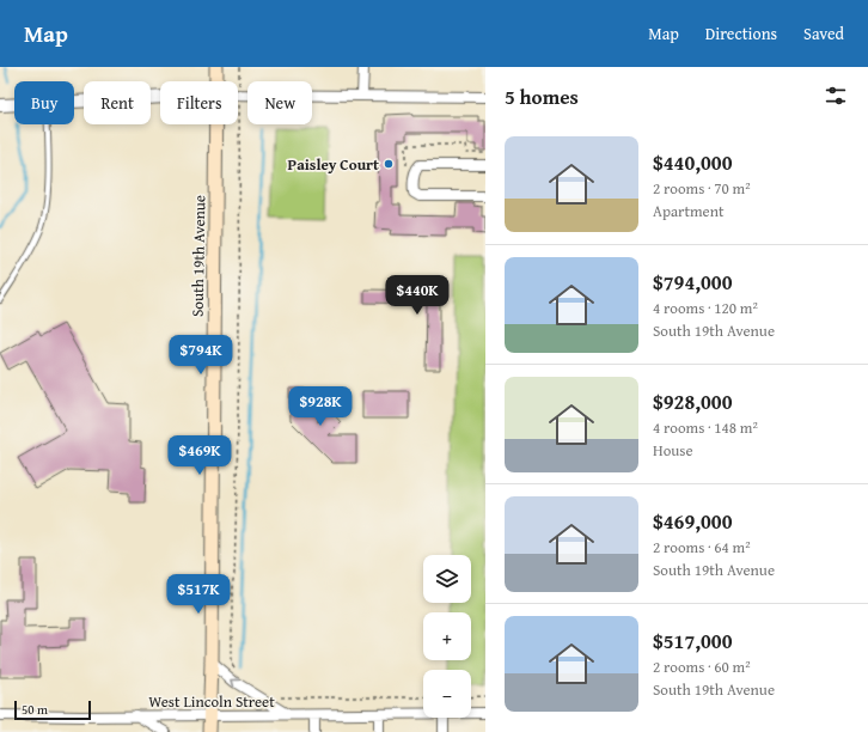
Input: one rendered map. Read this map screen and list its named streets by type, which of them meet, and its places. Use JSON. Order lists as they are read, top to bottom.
{
  "streets": {
    "main road": ["South 19th Avenue"],
    "street": ["West Lincoln Street"]
  },
  "crossings": [
    ["South 19th Avenue", "West Lincoln Street"]
  ],
  "places": ["Paisley Court"],
  "scale_bar": "50 m",
  "page": {
    "header": "Map",
    "nav": ["Map", "Directions", "Saved"],
    "heading": "5 homes",
    "chip": [
      "Buy",
      "Rent",
      "Filters",
      "New"
    ],
    "list": [
      {
        "name": "$440,000",
        "note": "2 rooms · 70 m² · Apartment"
      },
      {
        "name": "$794,000",
        "note": "4 rooms · 120 m² · South 19th Avenue"
      },
      {
        "name": "$928,000",
        "note": "4 rooms · 148 m² · House"
      },
      {
        "name": "$469,000",
        "note": "2 rooms · 64 m² · South 19th Avenue"
      },
      {
        "name": "$517,000",
        "note": "2 rooms · 60 m² · South 19th Avenue"
      }
    ],
    "price": [
      "$440K",
      "$794K",
      "$928K",
      "$469K",
      "$517K"
    ],
    "map_buttons": ["+", "−"],
    "scale": "50 m"
  }
}
